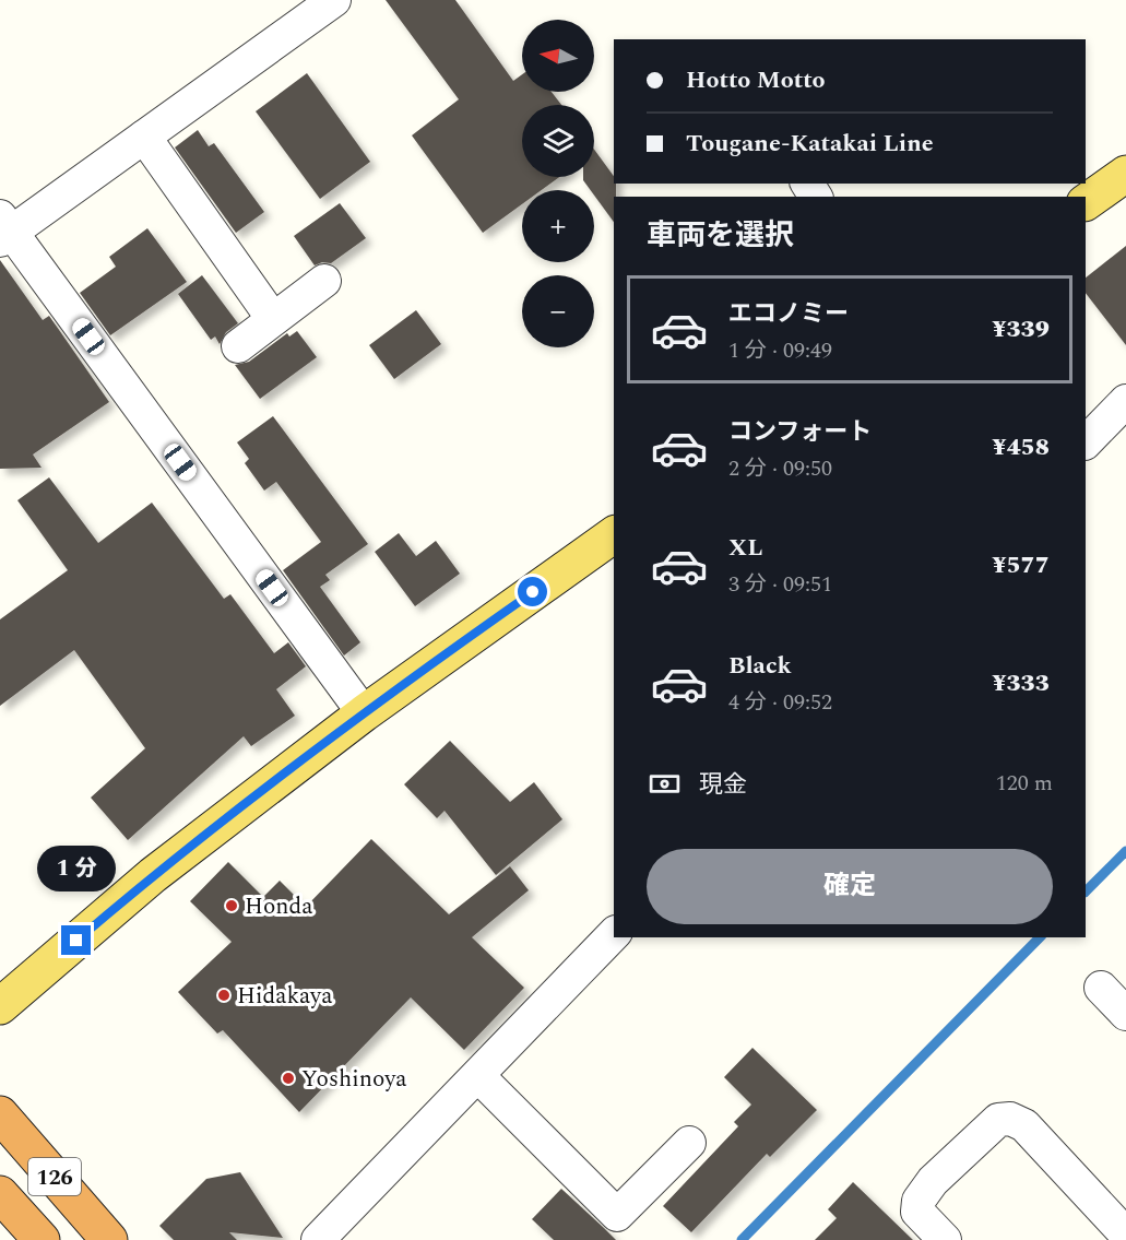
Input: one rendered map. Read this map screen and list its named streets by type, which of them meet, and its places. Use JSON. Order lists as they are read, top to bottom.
{
  "streets": {
    "highway": ["126"]
  },
  "places": ["Honda", "Hidakaya", "Yoshinoya"],
  "north": "left",
  "page": {
    "map_buttons": ["+", "−"],
    "banner": ["Hotto Motto", "Tougane-Katakai Line"],
    "heading": "車両を選択",
    "list": [
      {
        "name": "エコノミー",
        "note": "1 分 · 09:49",
        "value": "¥339"
      },
      {
        "name": "コンフォート",
        "note": "2 分 · 09:50",
        "value": "¥458"
      },
      {
        "name": "XL",
        "note": "3 分 · 09:51",
        "value": "¥577"
      },
      {
        "name": "Black",
        "note": "4 分 · 09:52",
        "value": "¥333"
      }
    ],
    "pay": ["現金", "120 m"],
    "buttons": "確定",
    "bubble": "1 分"
  }
}
